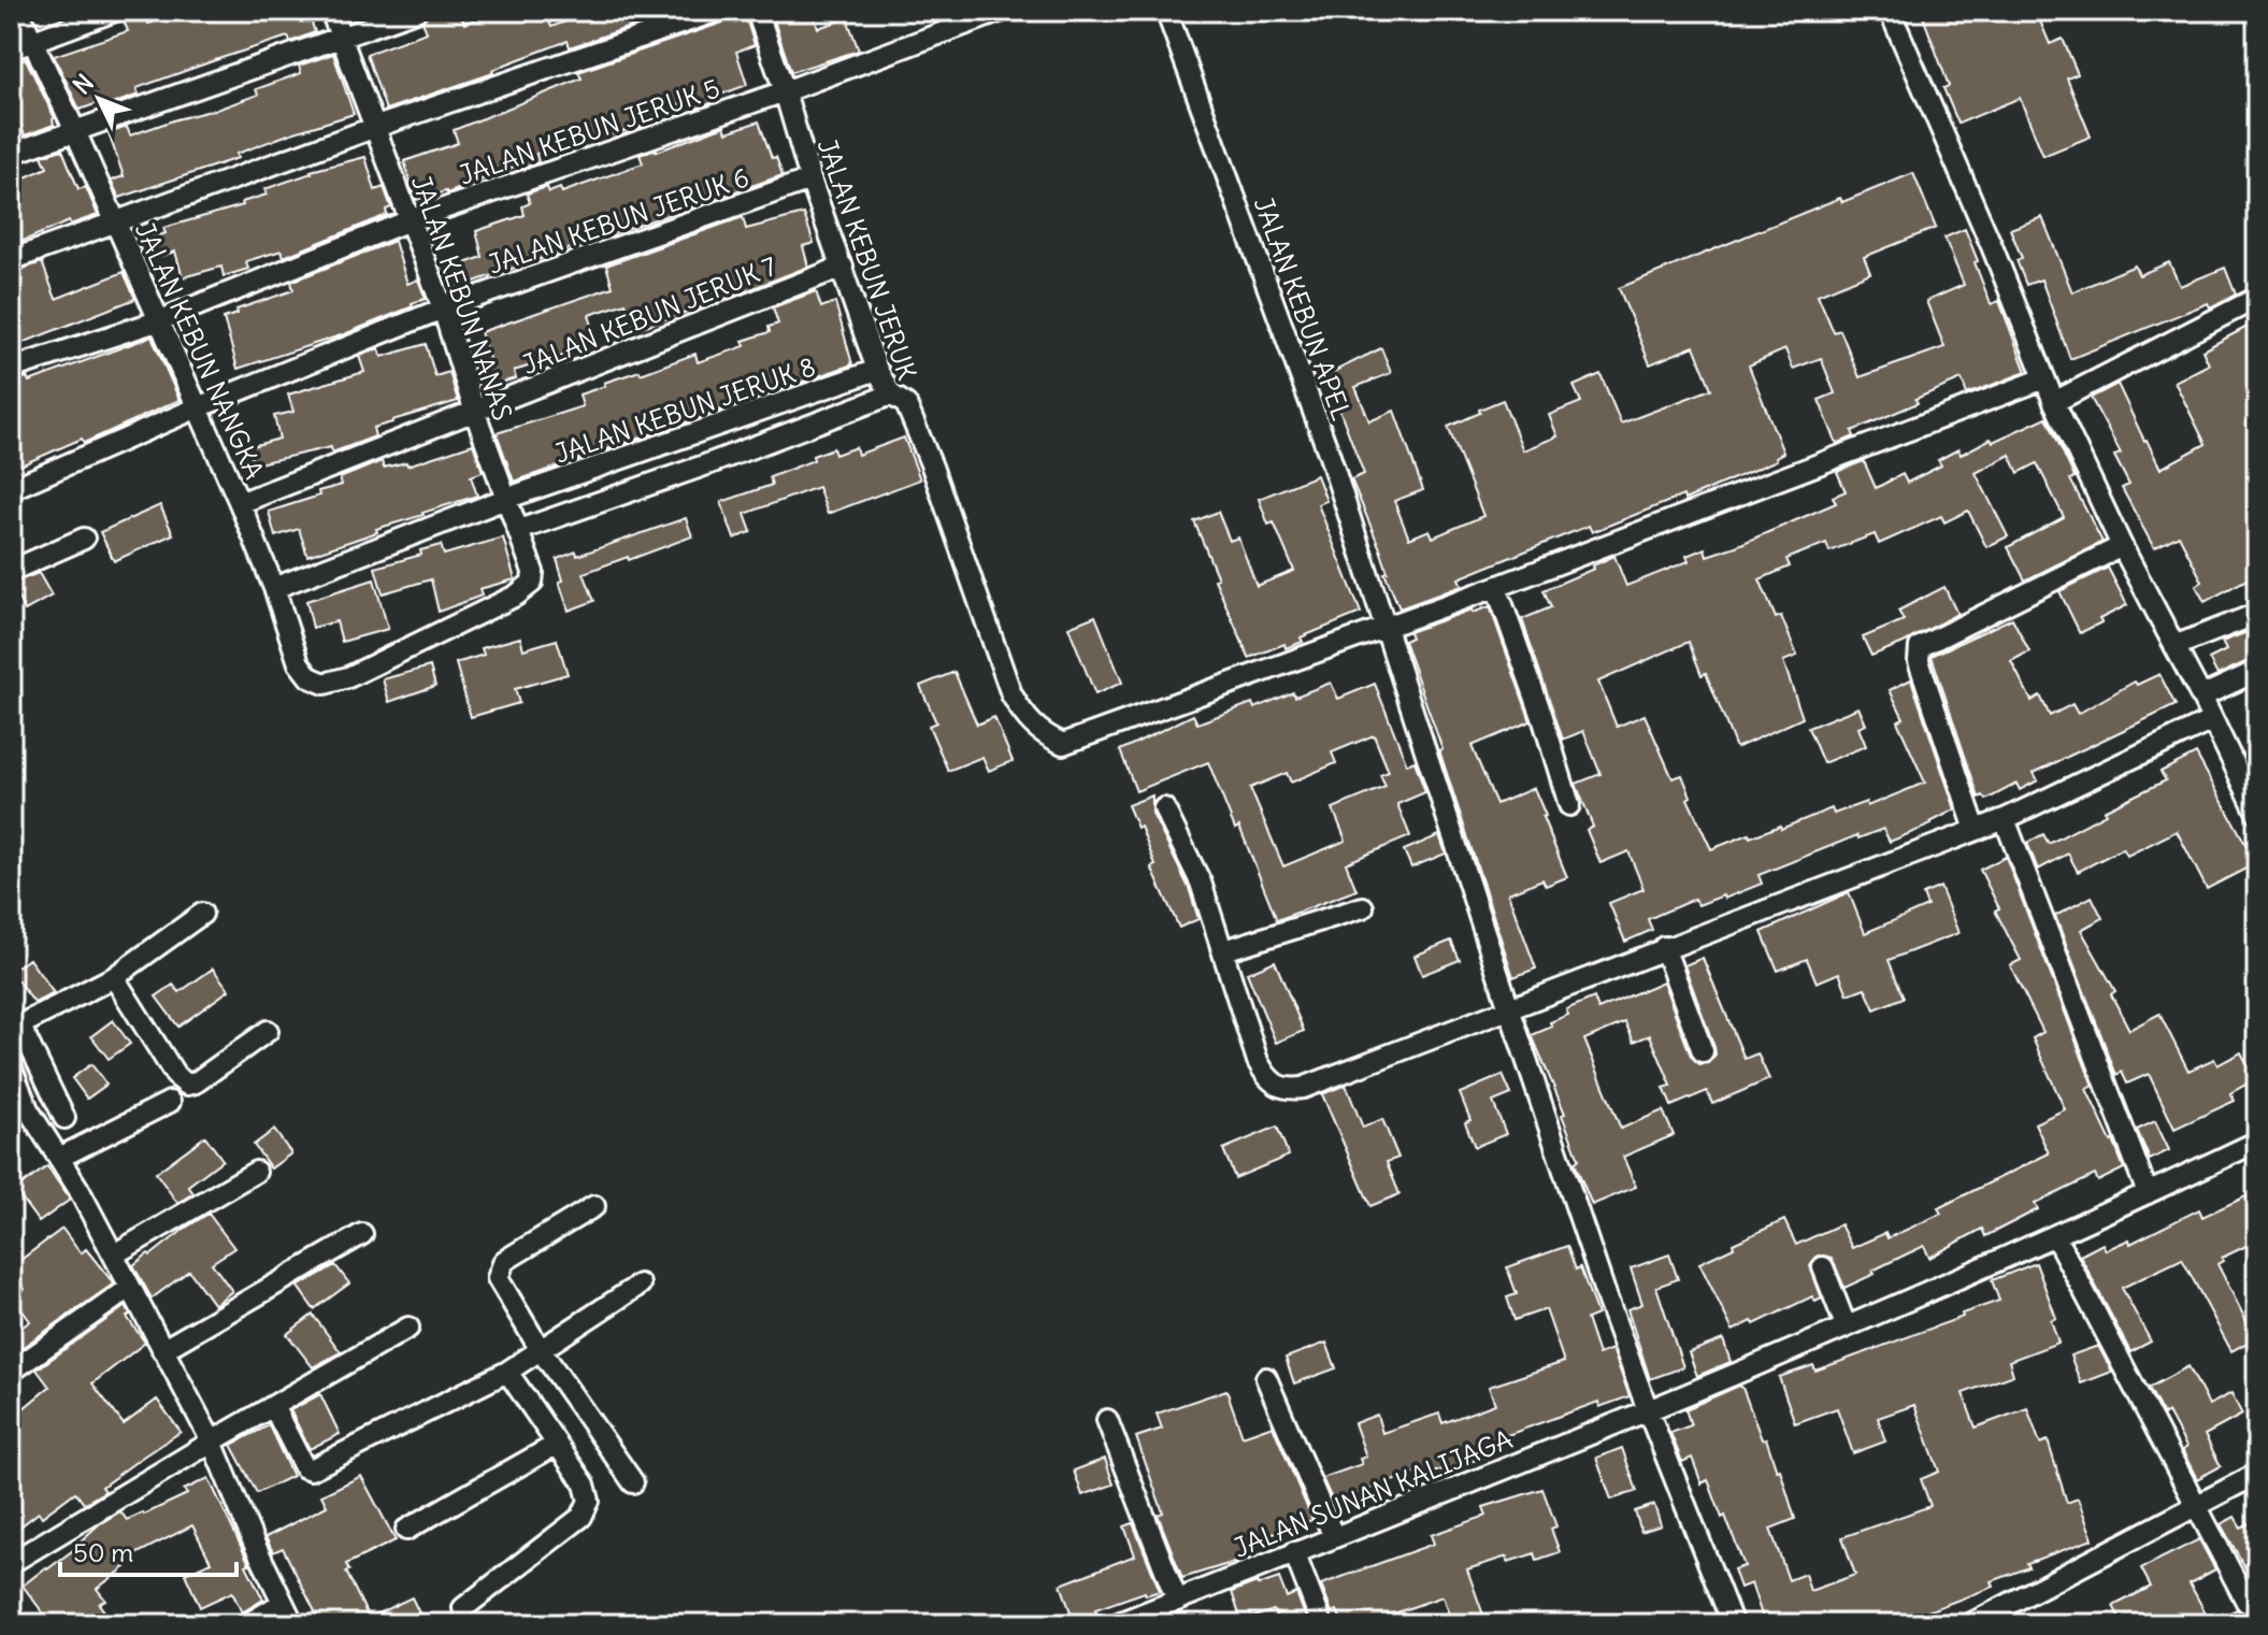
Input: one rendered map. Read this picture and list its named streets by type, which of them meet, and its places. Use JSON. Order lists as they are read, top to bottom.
{
  "streets": {
    "street": [
      "JALAN KEBUN JERUK 5",
      "JALAN KEBUN JERUK 6",
      "JALAN KEBUN JERUK",
      "JALAN KEBUN NANAS",
      "JALAN KEBUN APEL",
      "JALAN KEBUN JERUK 7",
      "JALAN KEBUN NANGKA",
      "JALAN KEBUN JERUK 8",
      "JALAN SUNAN KALIJAGA"
    ]
  },
  "crossings": [
    ["JALAN KEBUN JERUK 5", "JALAN KEBUN JERUK"],
    ["JALAN KEBUN JERUK 5", "JALAN KEBUN NANAS"],
    ["JALAN KEBUN JERUK 5", "JALAN KEBUN NANGKA"],
    ["JALAN KEBUN JERUK 6", "JALAN KEBUN JERUK"],
    ["JALAN KEBUN JERUK 6", "JALAN KEBUN NANAS"],
    ["JALAN KEBUN JERUK 6", "JALAN KEBUN NANGKA"],
    ["JALAN KEBUN JERUK", "JALAN KEBUN NANAS"],
    ["JALAN KEBUN JERUK", "JALAN KEBUN JERUK 7"],
    ["JALAN KEBUN JERUK", "JALAN KEBUN JERUK 8"],
    ["JALAN KEBUN NANAS", "JALAN KEBUN JERUK 7"],
    ["JALAN KEBUN NANAS", "JALAN KEBUN NANGKA"],
    ["JALAN KEBUN NANAS", "JALAN KEBUN JERUK 8"],
    ["JALAN KEBUN APEL", "JALAN SUNAN KALIJAGA"],
    ["JALAN KEBUN JERUK 7", "JALAN KEBUN NANGKA"],
    ["JALAN KEBUN NANGKA", "JALAN KEBUN JERUK 8"]
  ],
  "scale_bar": "50 m",
  "north": "top left"
}
